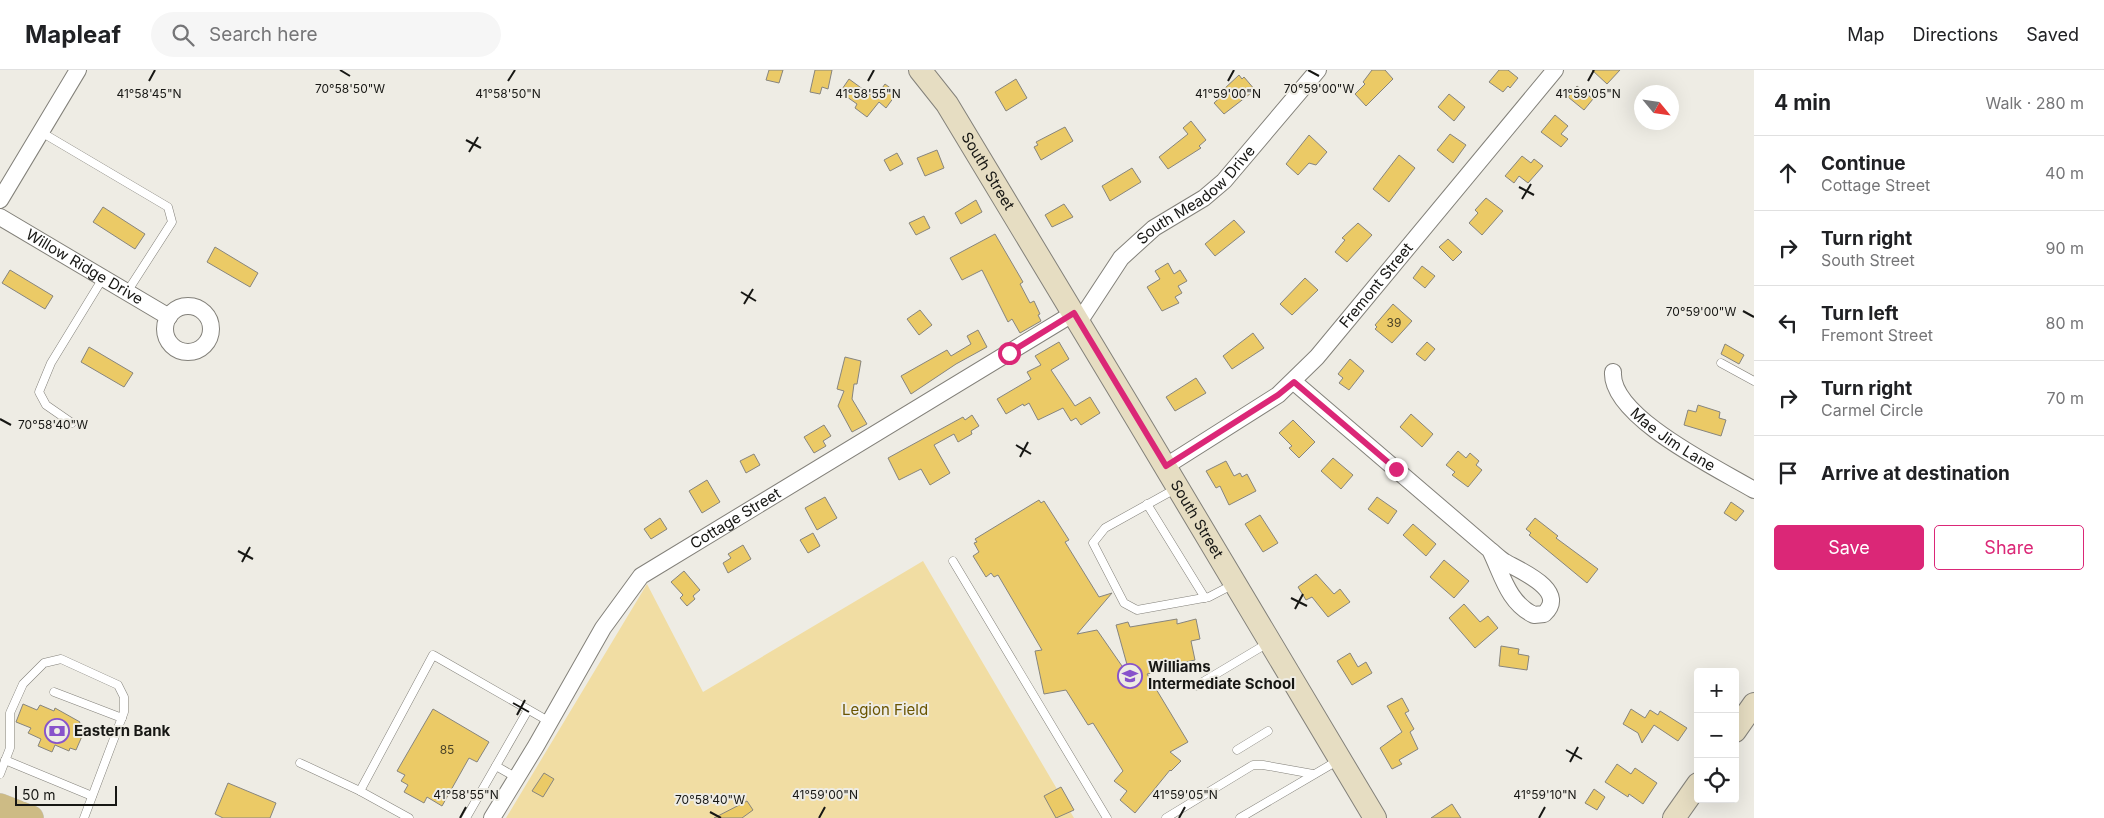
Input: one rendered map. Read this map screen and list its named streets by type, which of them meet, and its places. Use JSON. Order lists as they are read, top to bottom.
{
  "streets": {
    "street": [
      "South Street",
      "South Meadow Drive",
      "Willow Ridge Drive",
      "Fremont Street",
      "Mae Jim Lane",
      "Cottage Street"
    ]
  },
  "crossings": [
    ["South Street", "South Meadow Drive"],
    ["South Street", "Fremont Street"],
    ["South Street", "Cottage Street"],
    ["South Meadow Drive", "Cottage Street"]
  ],
  "parks": ["Legion Field"],
  "places": {
    "school or university": ["Williams Intermediate School"],
    "bank": ["Eastern Bank"]
  },
  "house_numbers": ["39", "85"],
  "scale_bar": "50 m",
  "north": "bottom right",
  "page": {
    "header": "Mapleaf",
    "search": "Search here",
    "nav": ["Map", "Directions", "Saved"],
    "heading": ["4 min", "Walk · 280 m"],
    "list": [
      ["Continue", "Cottage Street", "40 m"],
      ["Turn right", "South Street", "90 m"],
      ["Turn left", "Fremont Street", "80 m"],
      ["Turn right", "Carmel Circle", "70 m"],
      "Arrive at destination"
    ],
    "buttons": ["Save", "Share"],
    "map_buttons": ["+", "−"],
    "scale": "50 m"
  },
  "coordinates": [
    "70°58'50\"W",
    "70°59'00\"W",
    "41°58'45\"N",
    "41°58'50\"N",
    "41°58'55\"N",
    "41°59'00\"N",
    "41°59'05\"N",
    "70°58'40\"W",
    "41°59'10\"N"
  ]
}
